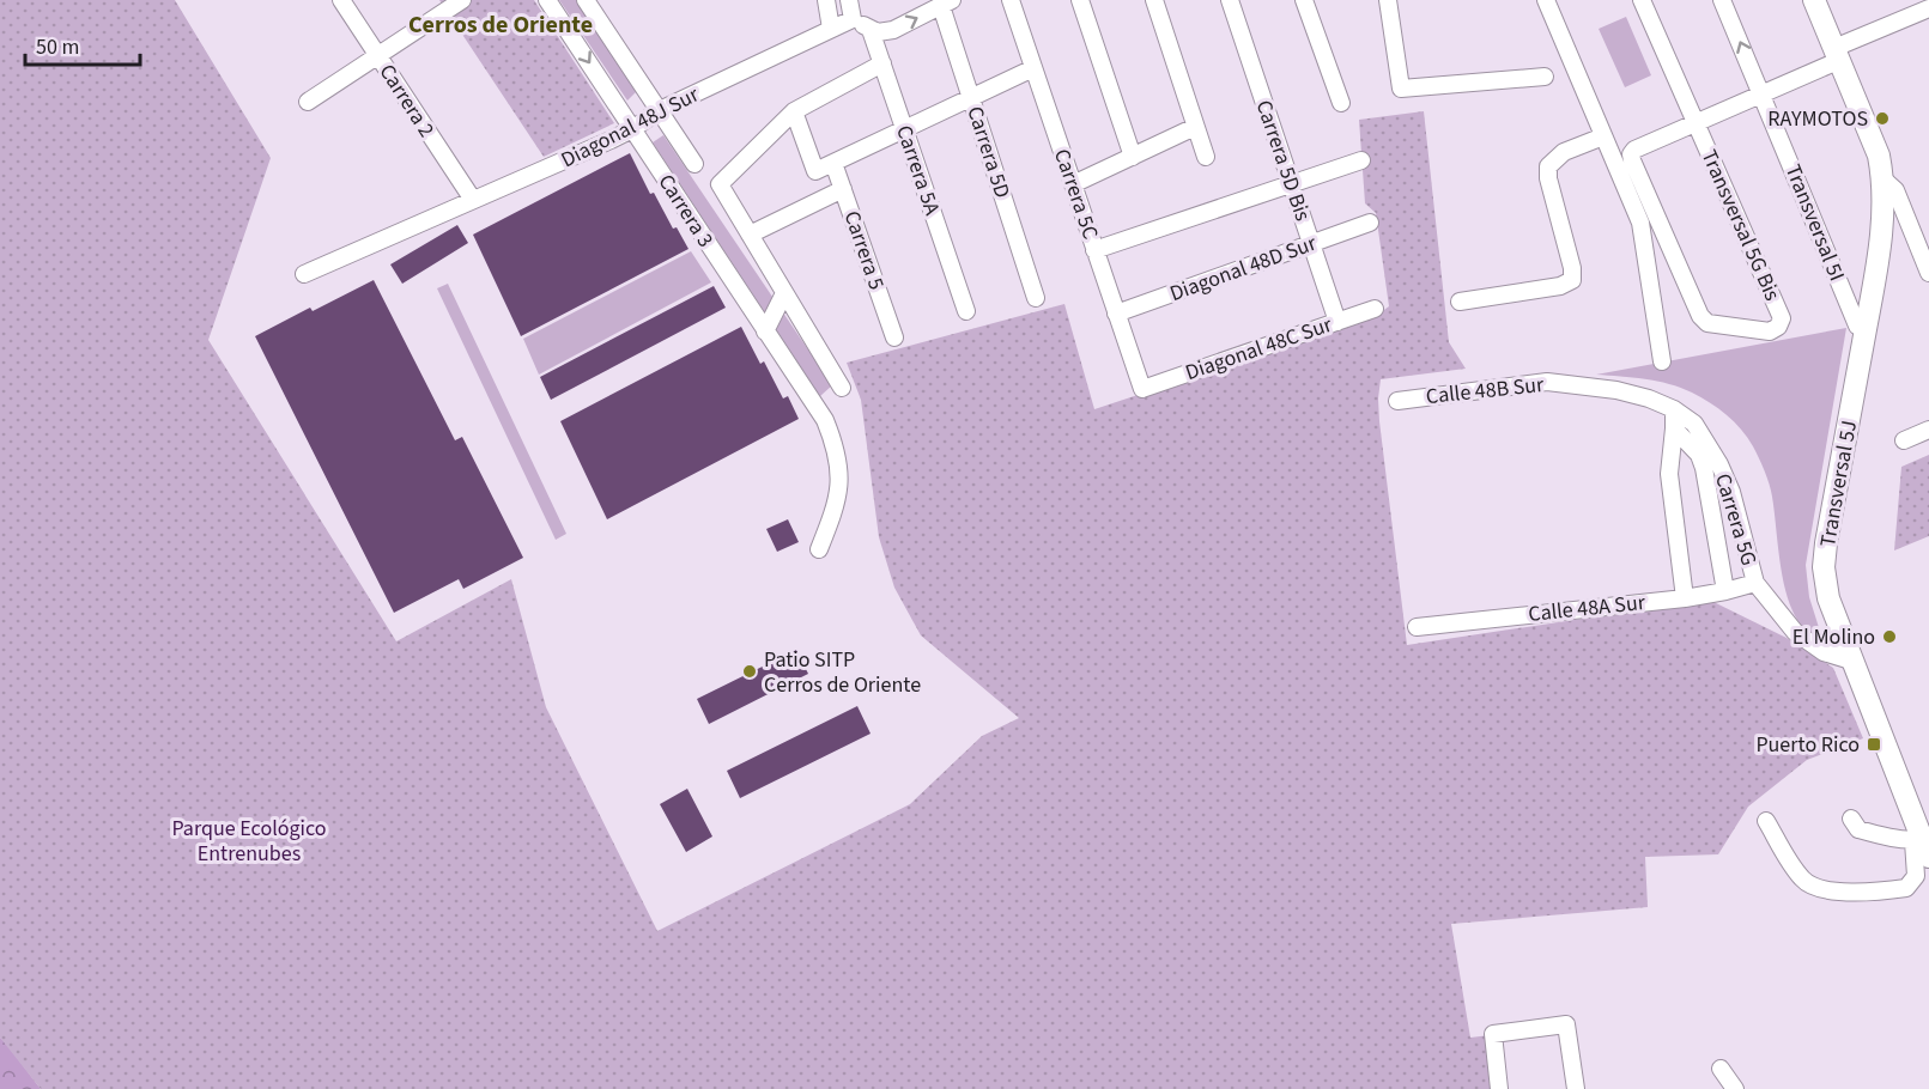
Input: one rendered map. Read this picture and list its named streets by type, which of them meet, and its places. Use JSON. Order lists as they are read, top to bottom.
{
  "streets": {
    "main road": ["Transversal 5J"],
    "street": [
      "Carrera 2",
      "Diagonal 48J Sur",
      "Carrera 5D",
      "Carrera 5D Bis",
      "Carrera 5A",
      "Carrera 5C",
      "Carrera 3",
      "Transversal 5I",
      "Transversal 5G Bis",
      "Carrera 5",
      "Diagonal 48D Sur",
      "Diagonal 48C Sur",
      "Calle 48B Sur",
      "Carrera 5G",
      "Calle 48A Sur"
    ]
  },
  "crossings": [
    ["Carrera 2", "Diagonal 48J Sur"],
    ["Diagonal 48J Sur", "Carrera 3"],
    ["Carrera 5D Bis", "Diagonal 48D Sur"],
    ["Carrera 5D Bis", "Diagonal 48C Sur"],
    ["Carrera 5C", "Diagonal 48D Sur"],
    ["Carrera 5C", "Diagonal 48C Sur"],
    ["Transversal 5I", "Transversal 5J"],
    ["Calle 48B Sur", "Carrera 5G"],
    ["Transversal 5J", "Carrera 5G"],
    ["Carrera 5G", "Calle 48A Sur"]
  ],
  "districts": ["Cerros de Oriente"],
  "parks": ["Parque Ecológico Entrenubes"],
  "places": {
    "other": ["RAYMOTOS", "El Molino", "Patio SITP Cerros de Oriente"],
    "transit": ["Puerto Rico"]
  },
  "scale_bar": "50 m"
}
